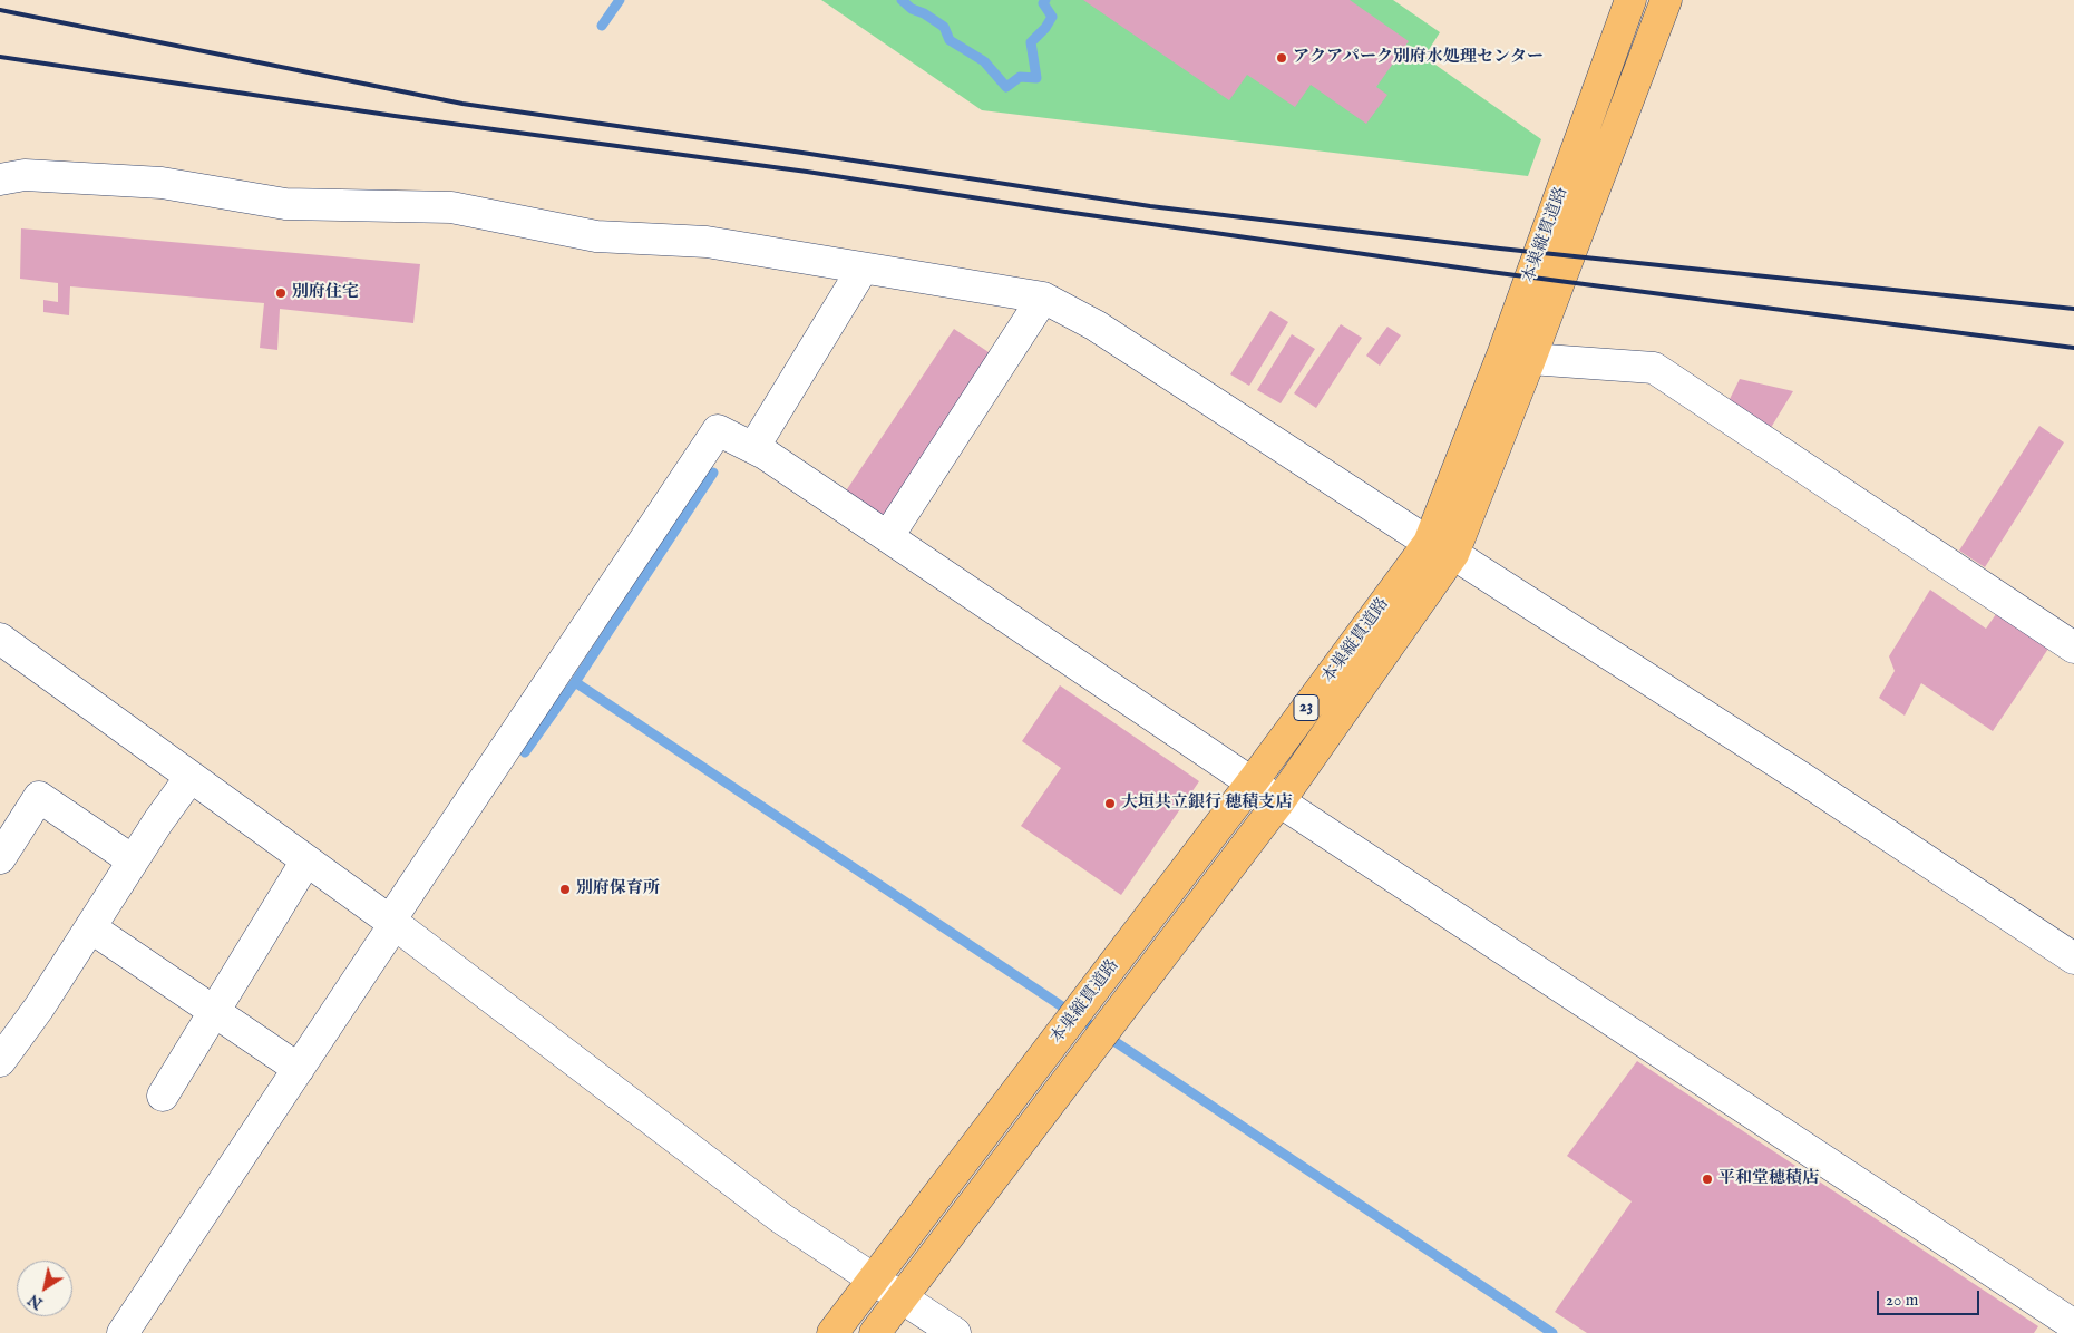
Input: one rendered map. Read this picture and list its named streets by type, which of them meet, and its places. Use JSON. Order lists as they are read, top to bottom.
{
  "streets": {
    "main road": ["本巣縦貫道路", "23"]
  },
  "places": [
    "アクアパーク別府水処理センター",
    "別府住宅",
    "大垣共立銀行 穂積支店",
    "別府保育所",
    "平和堂穂積店"
  ],
  "scale_bar": "20 m",
  "north": "bottom left"
}
